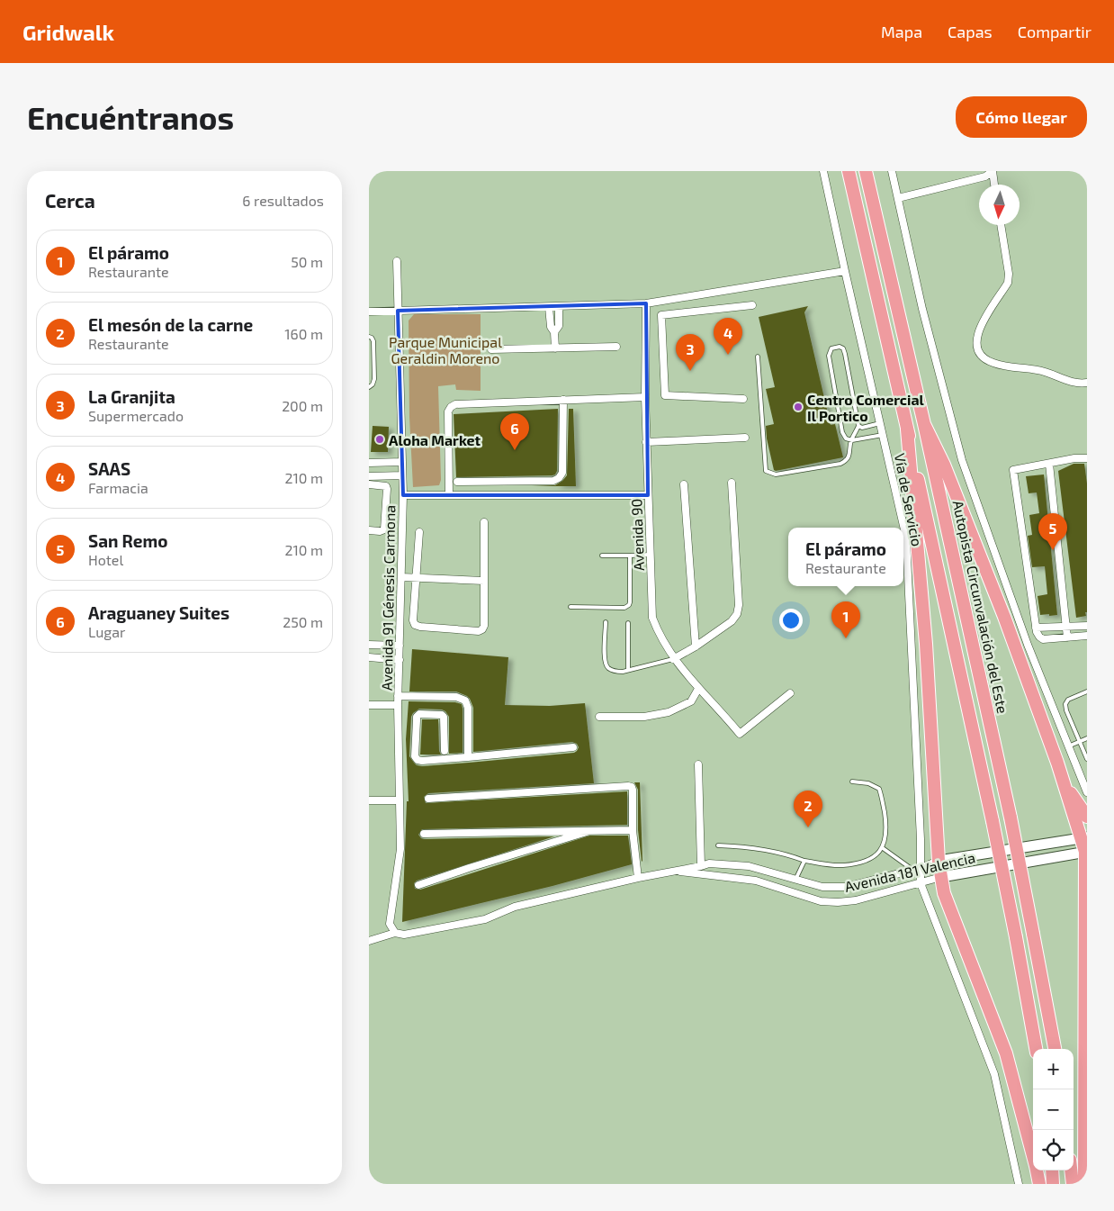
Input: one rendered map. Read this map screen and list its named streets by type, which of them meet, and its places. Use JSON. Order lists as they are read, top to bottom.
{
  "streets": {
    "highway": ["Autopista Circunvalación del Este"],
    "street": [
      "Vía de Servicio",
      "Avenida 90",
      "Avenida 91 Génesis Carmona",
      "Avenida 181 Valencia"
    ]
  },
  "crossings": [
    ["Vía de Servicio", "Avenida 181 Valencia"]
  ],
  "parks": ["Parque Municipal Geraldin Moreno"],
  "places": ["Centro Comercial Il Portico", "Aloha Market"],
  "north": "bottom",
  "page": {
    "header": "Gridwalk",
    "nav": ["Mapa", "Capas", "Compartir"],
    "buttons": "Cómo llegar",
    "title": "Encuéntranos",
    "heading": ["Cerca", "6 resultados"],
    "list": [
      {
        "mark": "1",
        "name": "El páramo",
        "note": "Restaurante",
        "value": "50 m"
      },
      {
        "mark": "2",
        "name": "El mesón de la carne",
        "note": "Restaurante",
        "value": "160 m"
      },
      {
        "mark": "3",
        "name": "La Granjita",
        "note": "Supermercado",
        "value": "200 m"
      },
      {
        "mark": "4",
        "name": "SAAS",
        "note": "Farmacia",
        "value": "210 m"
      },
      {
        "mark": "5",
        "name": "San Remo",
        "note": "Hotel",
        "value": "210 m"
      },
      {
        "mark": "6",
        "name": "Araguaney Suites",
        "note": "Lugar",
        "value": "250 m"
      }
    ],
    "pins": [
      "4",
      "3",
      "6",
      "5",
      "1",
      "2"
    ],
    "popup": ["El páramo", "Restaurante"],
    "map_buttons": ["+", "−"]
  }
}
